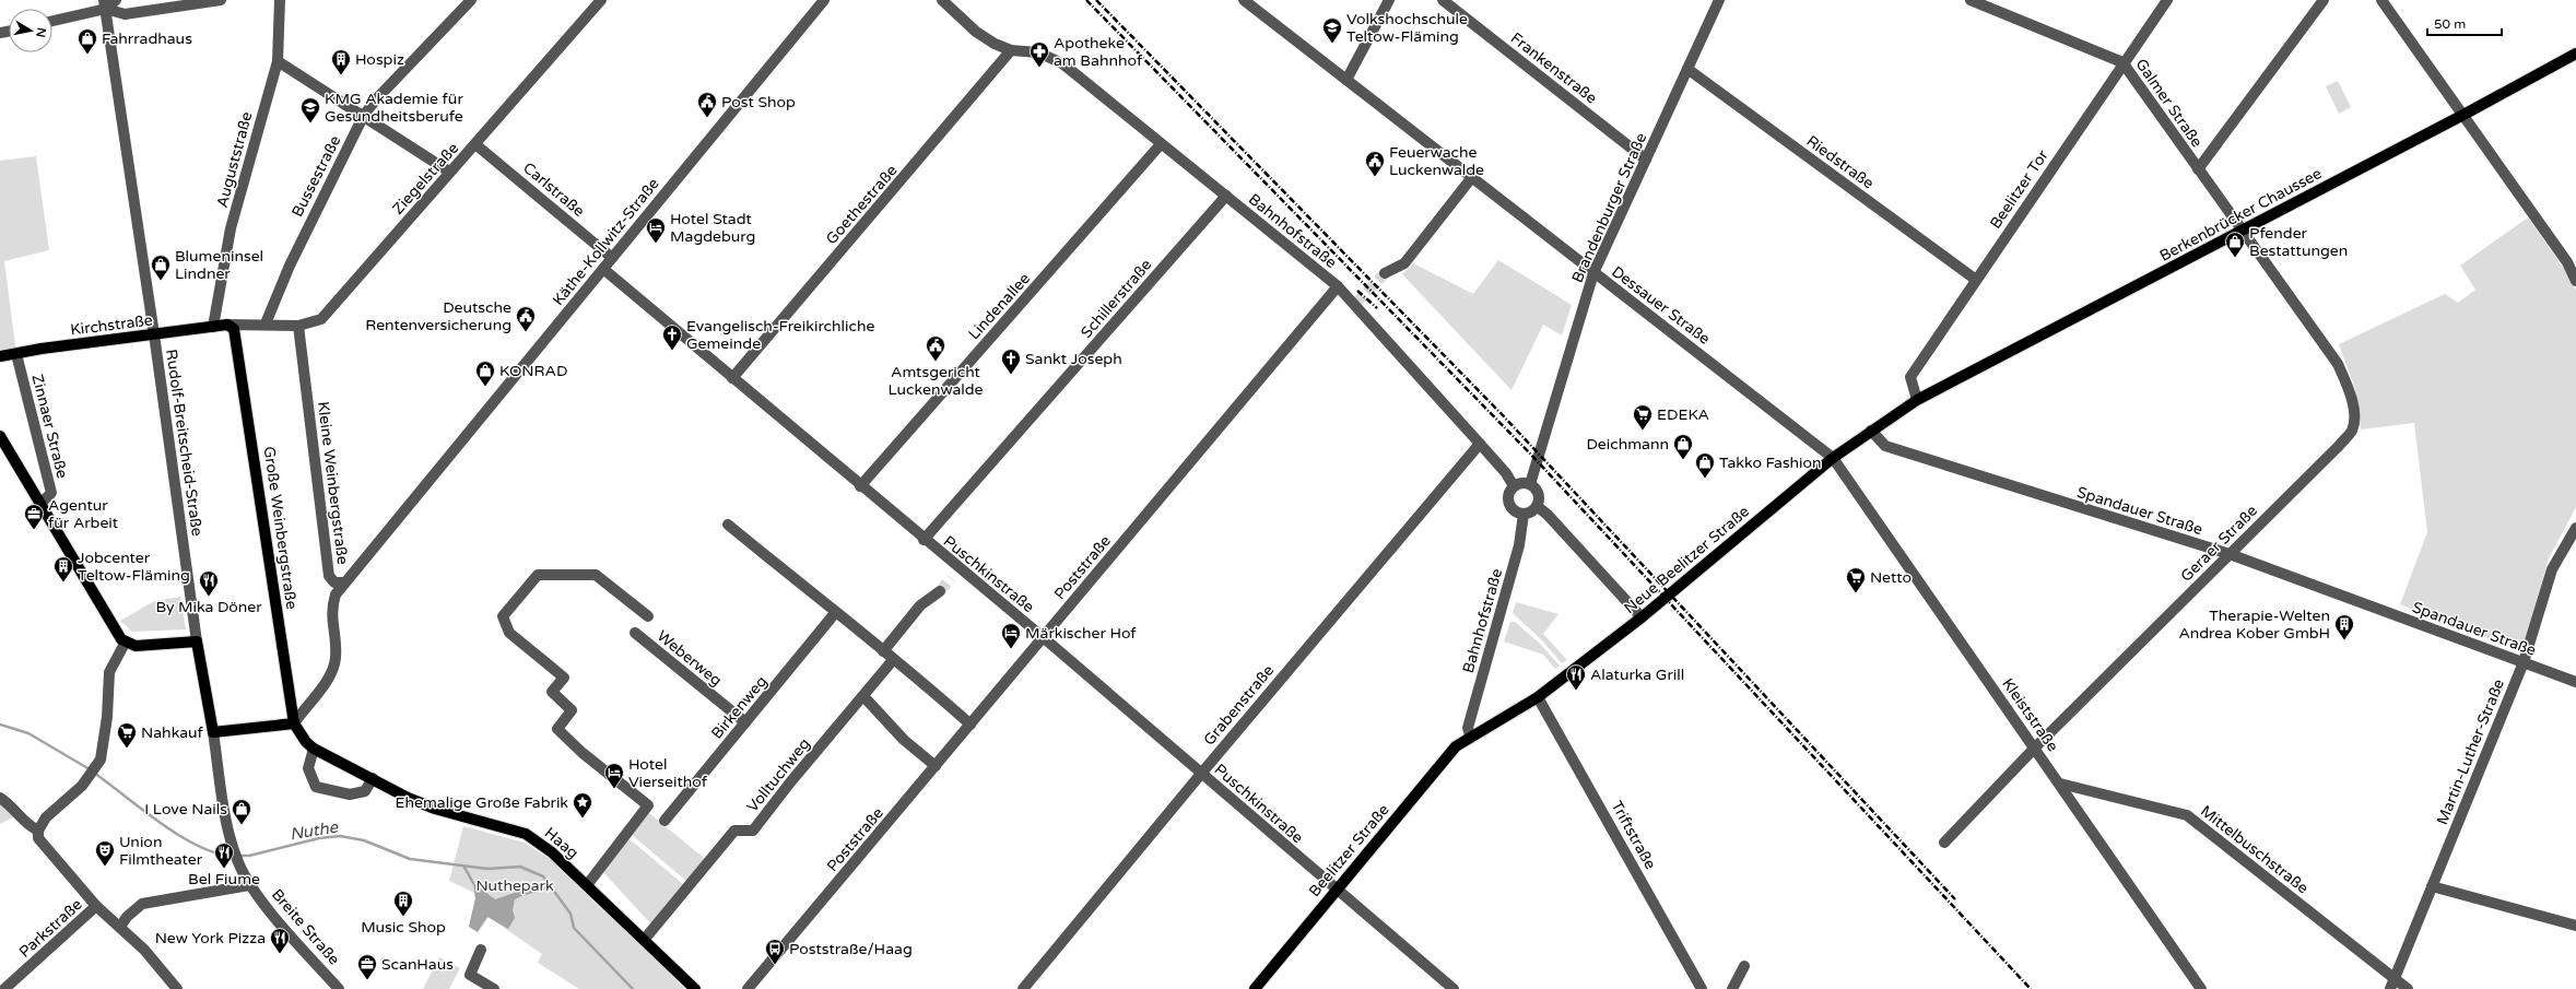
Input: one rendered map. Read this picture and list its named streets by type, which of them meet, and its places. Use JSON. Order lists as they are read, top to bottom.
{
  "streets": {
    "main road": [
      "Berkenbrücker Chaussee",
      "Kirchstraße",
      "Zinnaer Straße",
      "Rudolf-Breitscheid-Straße",
      "Große Weinbergstraße",
      "Neue Beelitzer Straße",
      "Haag",
      "Beelitzer Straße"
    ],
    "street": [
      "Frankenstraße",
      "Galmer Straße",
      "Auguststraße",
      "Riedstraße",
      "Bussestraße",
      "Ziegelstraße",
      "Carlstraße",
      "Beelitzer Tor",
      "Goethestraße",
      "Brandenburger Straße",
      "Bahnhofstraße",
      "Käthe-Kollwitz-Straße",
      "Schillerstraße",
      "Dessauer Straße",
      "Lindenallee",
      "Kleine Weinbergstraße",
      "Spandauer Straße",
      "Geraer Straße",
      "Poststraße",
      "Puschkinstraße",
      "Weberweg",
      "Grabenstraße",
      "Birkenweg",
      "Kleiststraße",
      "Martin-Luther-Straße",
      "Volltuchweg",
      "Triftstraße",
      "Mittelbuschstraße",
      "Breite Straße",
      "Parkstraße"
    ]
  },
  "crossings": [
    ["Frankenstraße", "Brandenburger Straße"],
    ["Galmer Straße", "Beelitzer Tor"],
    ["Galmer Straße", "Berkenbrücker Chaussee"],
    ["Galmer Straße", "Geraer Straße"],
    ["Auguststraße", "Kirchstraße"],
    ["Riedstraße", "Beelitzer Tor"],
    ["Riedstraße", "Brandenburger Straße"],
    ["Bussestraße", "Kirchstraße"],
    ["Ziegelstraße", "Carlstraße"],
    ["Ziegelstraße", "Kirchstraße"],
    ["Ziegelstraße", "Kleine Weinbergstraße"],
    ["Carlstraße", "Käthe-Kollwitz-Straße"],
    ["Beelitzer Tor", "Berkenbrücker Chaussee"],
    ["Beelitzer Tor", "Neue Beelitzer Straße"],
    ["Goethestraße", "Bahnhofstraße"],
    ["Goethestraße", "Puschkinstraße"],
    ["Brandenburger Straße", "Bahnhofstraße"],
    ["Brandenburger Straße", "Dessauer Straße"],
    ["Berkenbrücker Chaussee", "Geraer Straße"],
    ["Berkenbrücker Chaussee", "Neue Beelitzer Straße"],
    ["Bahnhofstraße", "Schillerstraße"],
    ["Bahnhofstraße", "Lindenallee"],
    ["Bahnhofstraße", "Neue Beelitzer Straße"],
    ["Bahnhofstraße", "Poststraße"],
    ["Bahnhofstraße", "Grabenstraße"],
    ["Bahnhofstraße", "Beelitzer Straße"],
    ["Käthe-Kollwitz-Straße", "Kleine Weinbergstraße"],
    ["Käthe-Kollwitz-Straße", "Puschkinstraße"],
    ["Schillerstraße", "Puschkinstraße"],
    ["Dessauer Straße", "Neue Beelitzer Straße"],
    ["Dessauer Straße", "Kleiststraße"],
    ["Lindenallee", "Puschkinstraße"],
    ["Kirchstraße", "Zinnaer Straße"],
    ["Kirchstraße", "Rudolf-Breitscheid-Straße"],
    ["Kirchstraße", "Kleine Weinbergstraße"],
    ["Kirchstraße", "Große Weinbergstraße"],
    ["Rudolf-Breitscheid-Straße", "Breite Straße"],
    ["Kleine Weinbergstraße", "Große Weinbergstraße"],
    ["Kleine Weinbergstraße", "Haag"],
    ["Spandauer Straße", "Geraer Straße"],
    ["Spandauer Straße", "Neue Beelitzer Straße"],
    ["Spandauer Straße", "Martin-Luther-Straße"],
    ["Große Weinbergstraße", "Haag"],
    ["Geraer Straße", "Kleiststraße"],
    ["Neue Beelitzer Straße", "Kleiststraße"],
    ["Neue Beelitzer Straße", "Triftstraße"],
    ["Neue Beelitzer Straße", "Beelitzer Straße"],
    ["Poststraße", "Puschkinstraße"],
    ["Puschkinstraße", "Grabenstraße"],
    ["Puschkinstraße", "Beelitzer Straße"],
    ["Weberweg", "Birkenweg"],
    ["Weberweg", "Haag"],
    ["Kleiststraße", "Mittelbuschstraße"],
    ["Martin-Luther-Straße", "Mittelbuschstraße"],
    ["Volltuchweg", "Haag"]
  ],
  "water": ["Nuthe"],
  "parks": ["Nuthepark"],
  "places": {
    "school or university": ["Volkshochschule Teltow-Fläming", "KMG Akademie für Gesundheitsberufe"],
    "shop": [
      "Fahrradhaus",
      "Pfender Bestattungen",
      "Blumeninsel Lindner",
      "KONRAD",
      "Deichmann",
      "Takko Fashion",
      "I Love Nails"
    ],
    "pharmacy": ["Apotheke am Bahnhof"],
    "building": [
      "Hospiz",
      "Jobcenter Teltow-Fläming",
      "Therapie-Welten Andrea Kober GmbH",
      "Music Shop"
    ],
    "public building": [
      "Post Shop",
      "Feuerwache Luckenwalde",
      "Deutsche Rentenversicherung",
      "Amtsgericht Luckenwalde"
    ],
    "hotel": ["Hotel Stadt Magdeburg", "Märkischer Hof", "Hotel Vierseithof"],
    "church": ["Evangelisch-Freikirchliche Gemeinde", "Sankt Joseph"],
    "supermarket": ["EDEKA", "Netto", "Nahkauf"],
    "office": ["Agentur für Arbeit", "ScanHaus"],
    "restaurant": [
      "By Mika Döner",
      "Alaturka Grill",
      "Bel Fiume",
      "New York Pizza"
    ],
    "place": ["Ehemalige Große Fabrik"],
    "theatre": ["Union Filmtheater"],
    "bus stop": ["Poststraße/Haag"]
  },
  "scale_bar": "50 m",
  "north": "right"
}
